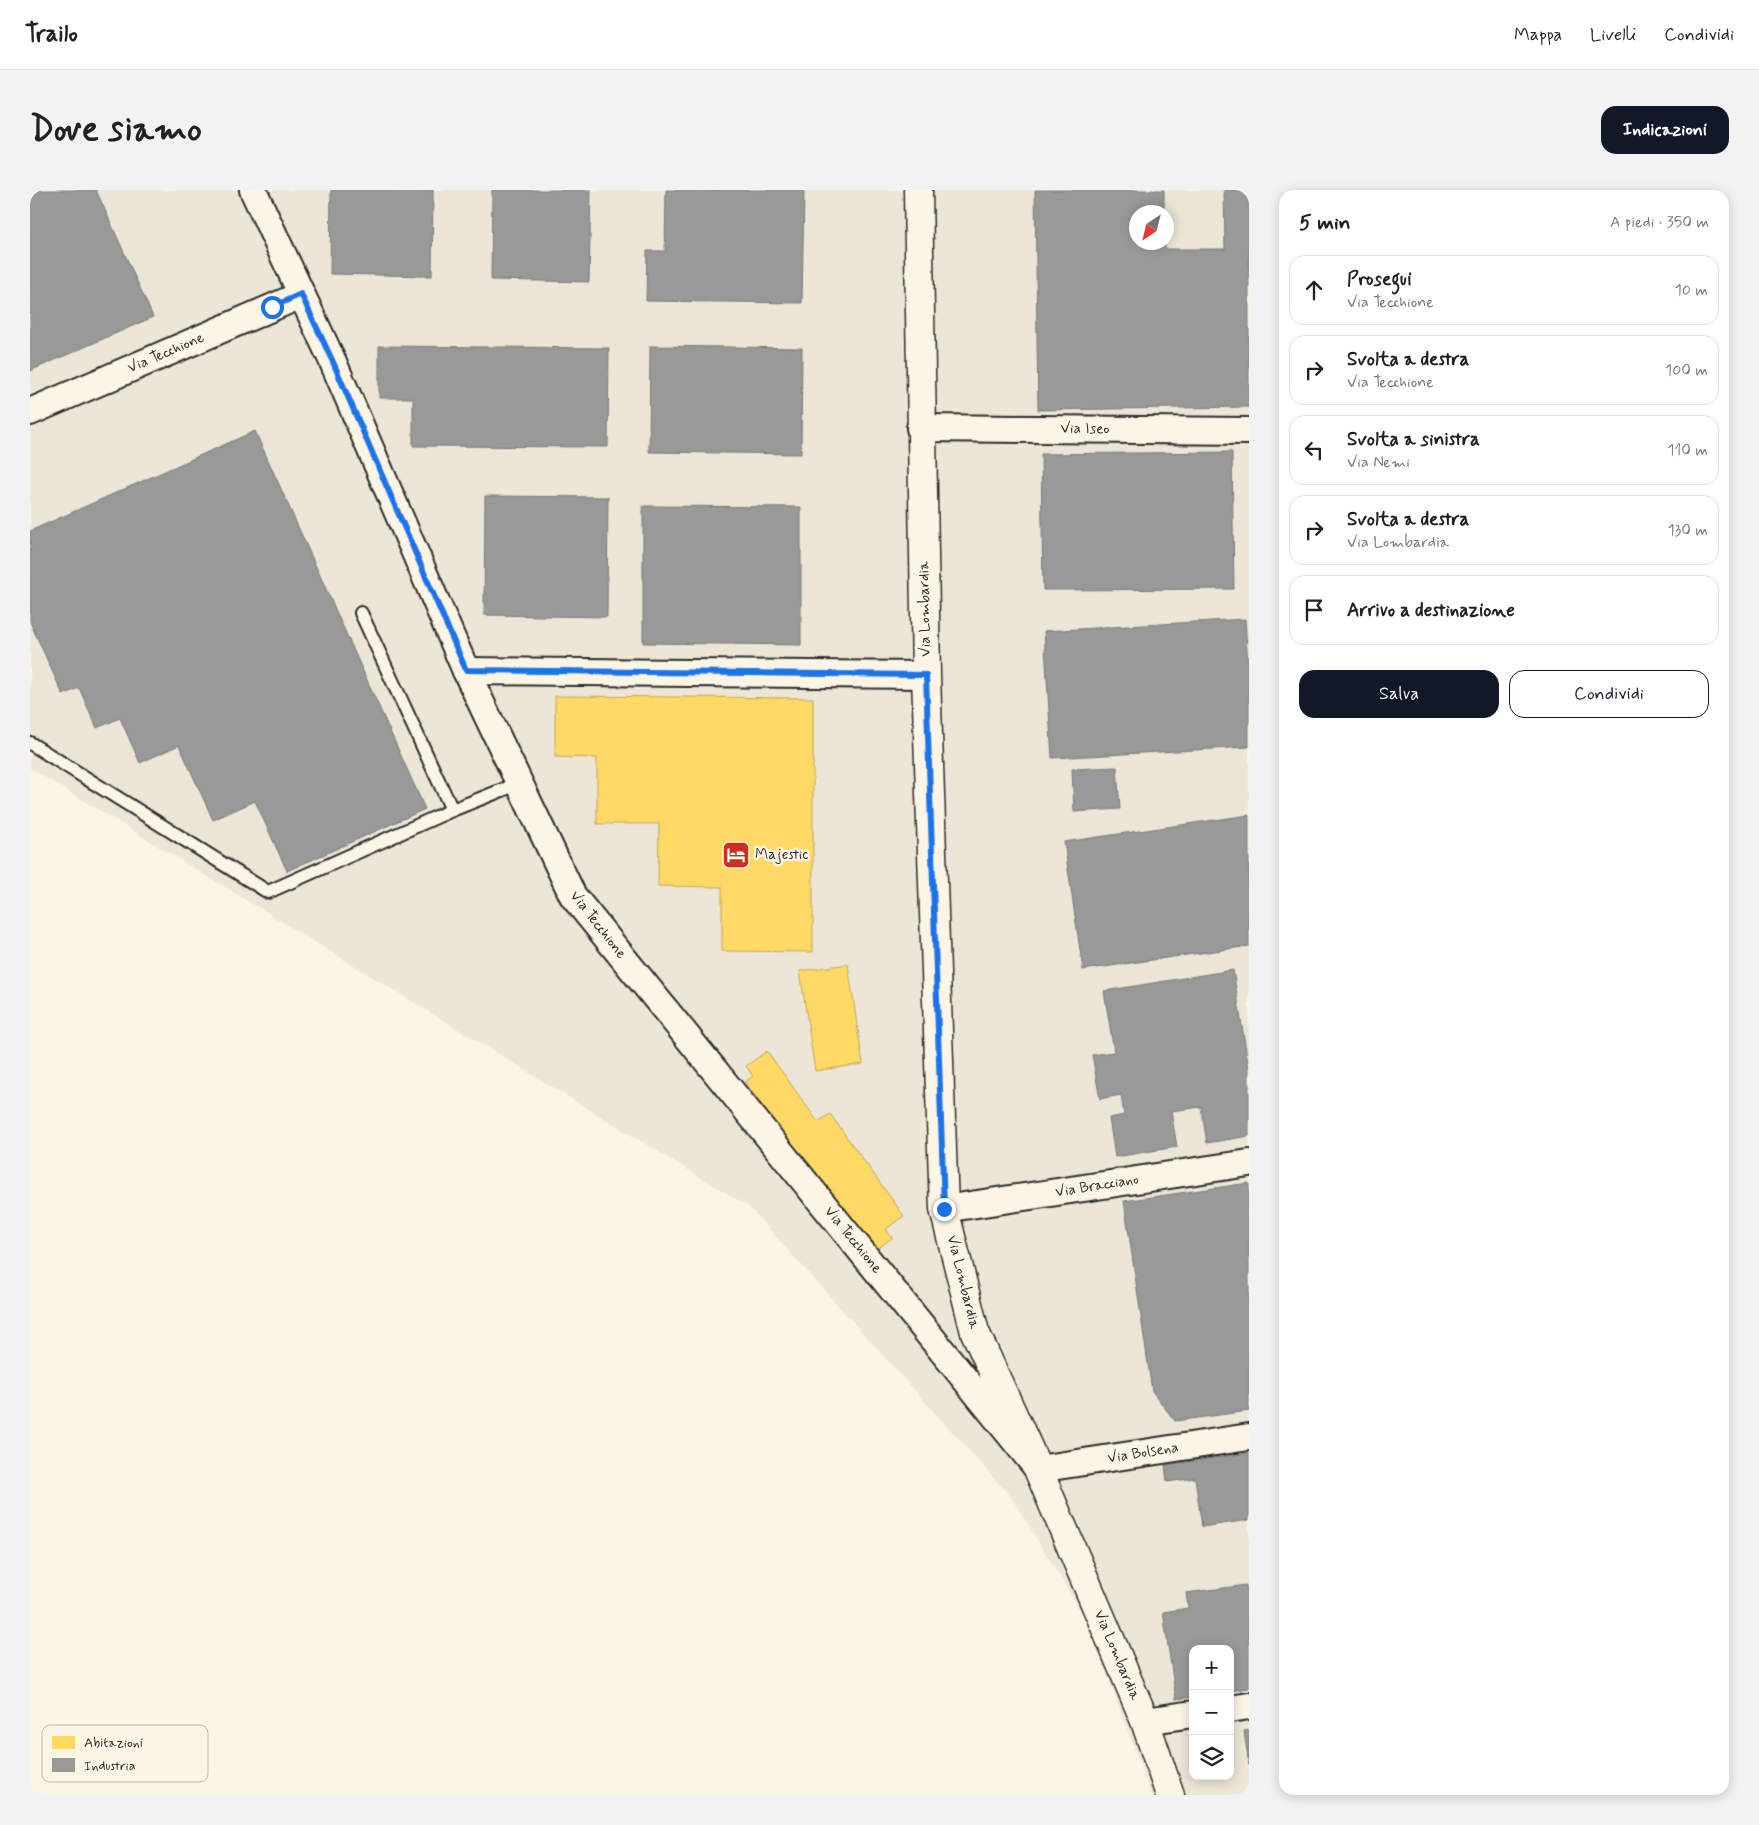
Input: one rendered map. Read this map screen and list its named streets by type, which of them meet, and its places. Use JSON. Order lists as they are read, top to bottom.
{
  "streets": {
    "street": [
      "Via Tecchione",
      "Via Iseo",
      "Via Lombardia",
      "Via Bracciano",
      "Via Bolsena"
    ]
  },
  "crossings": [
    ["Via Tecchione", "Via Lombardia"],
    ["Via Tecchione", "Via Bolsena"],
    ["Via Iseo", "Via Lombardia"],
    ["Via Lombardia", "Via Bracciano"],
    ["Via Lombardia", "Via Bolsena"]
  ],
  "places": {
    "hotel": ["Majestic"]
  },
  "legend": ["Abitazioni", "Industria"],
  "north": "bottom left",
  "page": {
    "header": "Trailo",
    "nav": ["Mappa", "Livelli", "Condividi"],
    "buttons": [
      "Indicazioni",
      ["Salva", "Condividi"]
    ],
    "title": "Dove siamo",
    "heading": ["5 min", "A piedi · 350 m"],
    "list": [
      ["Prosegui", "Via Tecchione", "10 m"],
      ["Svolta a destra", "Via Tecchione", "100 m"],
      ["Svolta a sinistra", "Via Nemi", "110 m"],
      ["Svolta a destra", "Via Lombardia", "130 m"],
      "Arrivo a destinazione"
    ],
    "map_buttons": ["+", "−"]
  }
}
